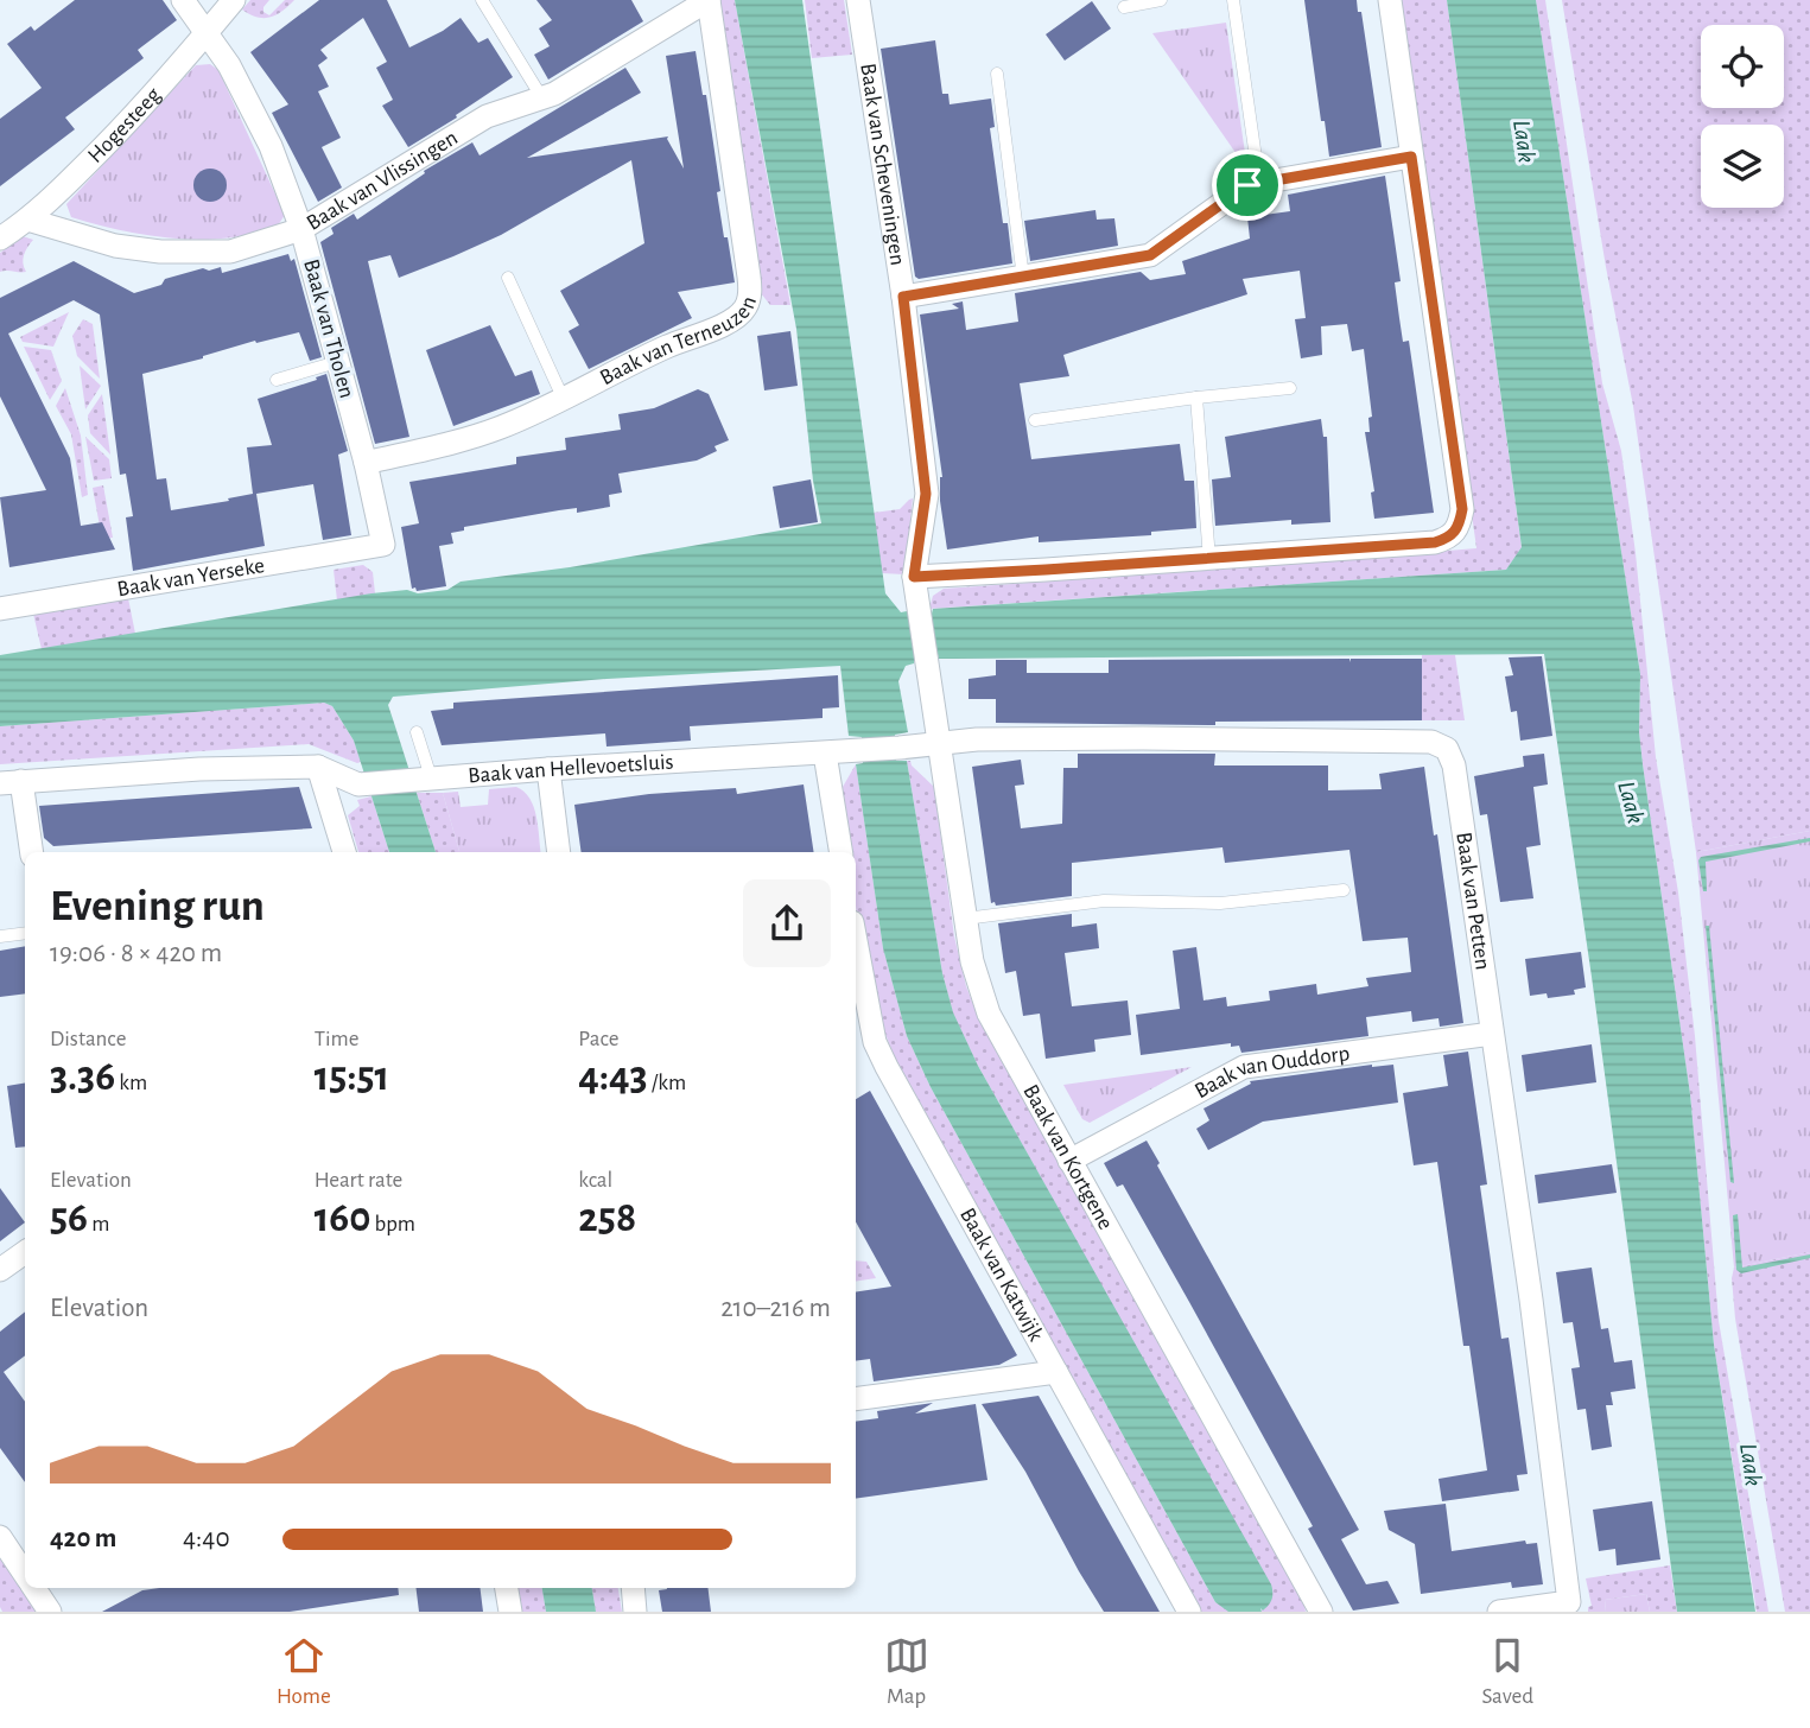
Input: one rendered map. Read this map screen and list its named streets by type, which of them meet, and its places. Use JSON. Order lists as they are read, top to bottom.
{
  "streets": {
    "street": [
      "Hogesteeg",
      "Baak van Scheveningen",
      "Baak van Vlissingen",
      "Baak van Tholen",
      "Baak van Terneuzen",
      "Baak van Yerseke",
      "Baak van Hellevoetsluis",
      "Baak van Petten",
      "Baak van Ouddorp",
      "Baak van Kortgene",
      "Baak van Katwijk"
    ]
  },
  "crossings": [
    ["Hogesteeg", "Baak van Vlissingen"],
    ["Hogesteeg", "Baak van Tholen"],
    ["Baak van Scheveningen", "Baak van Kortgene"],
    ["Baak van Vlissingen", "Baak van Tholen"],
    ["Baak van Vlissingen", "Baak van Terneuzen"],
    ["Baak van Tholen", "Baak van Terneuzen"],
    ["Baak van Tholen", "Baak van Yerseke"],
    ["Baak van Hellevoetsluis", "Baak van Petten"],
    ["Baak van Petten", "Baak van Ouddorp"],
    ["Baak van Petten", "Baak van Kortgene"],
    ["Baak van Ouddorp", "Baak van Kortgene"]
  ],
  "water": ["Laak"],
  "page": {
    "heading": ["Evening run", "19:06 · 8 × 420 m"],
    "stats": [
      ["Distance", "3.36 km"],
      ["Time", "15:51"],
      ["Pace", "4:43 /km"],
      ["Elevation", "56 m"],
      ["Heart rate", "160 bpm"],
      ["kcal", "258"]
    ],
    "chart": ["Elevation", "210–216 m"],
    "list": [
      {
        "name": "420 m",
        "note": "4:40"
      }
    ],
    "tabs": ["Home", "Map", "Saved"]
  }
}
